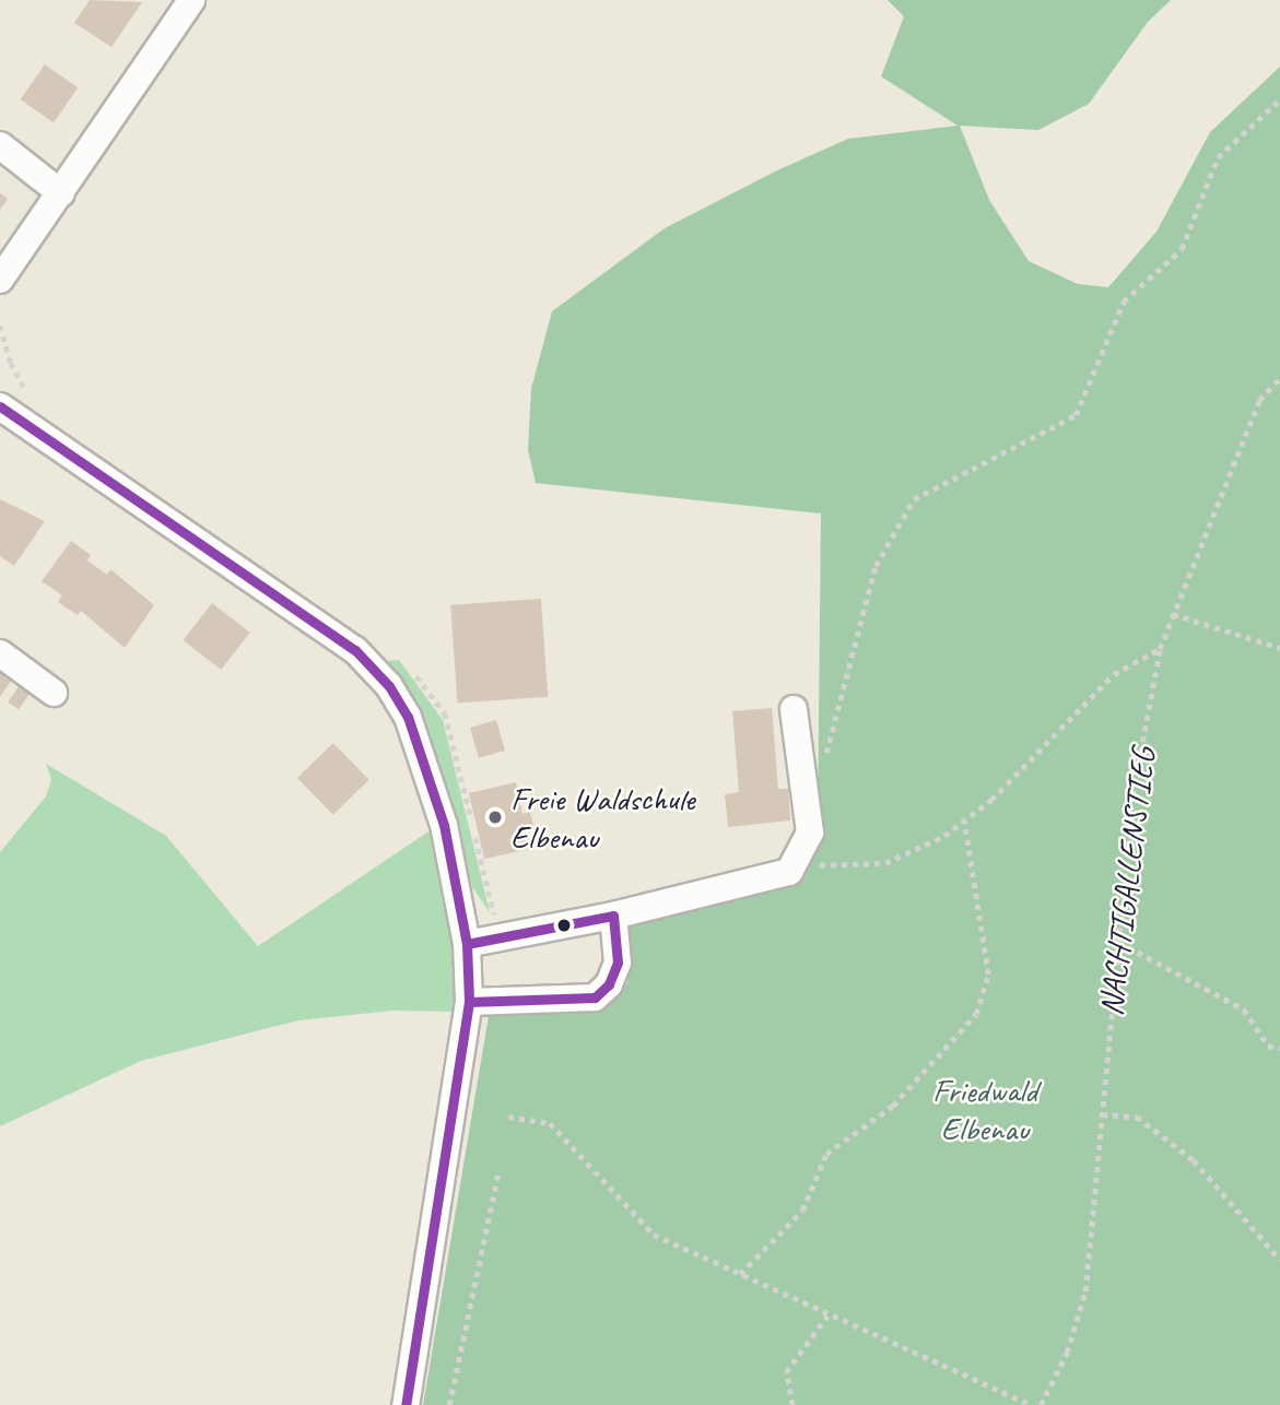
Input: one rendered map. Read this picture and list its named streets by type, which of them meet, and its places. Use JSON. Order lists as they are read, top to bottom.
{
  "streets": {
    "path": ["NACHTIGALLENSTIEG"]
  },
  "parks": ["Friedwald Elbenau"],
  "places": ["Freie Waldschule Elbenau"]
}
